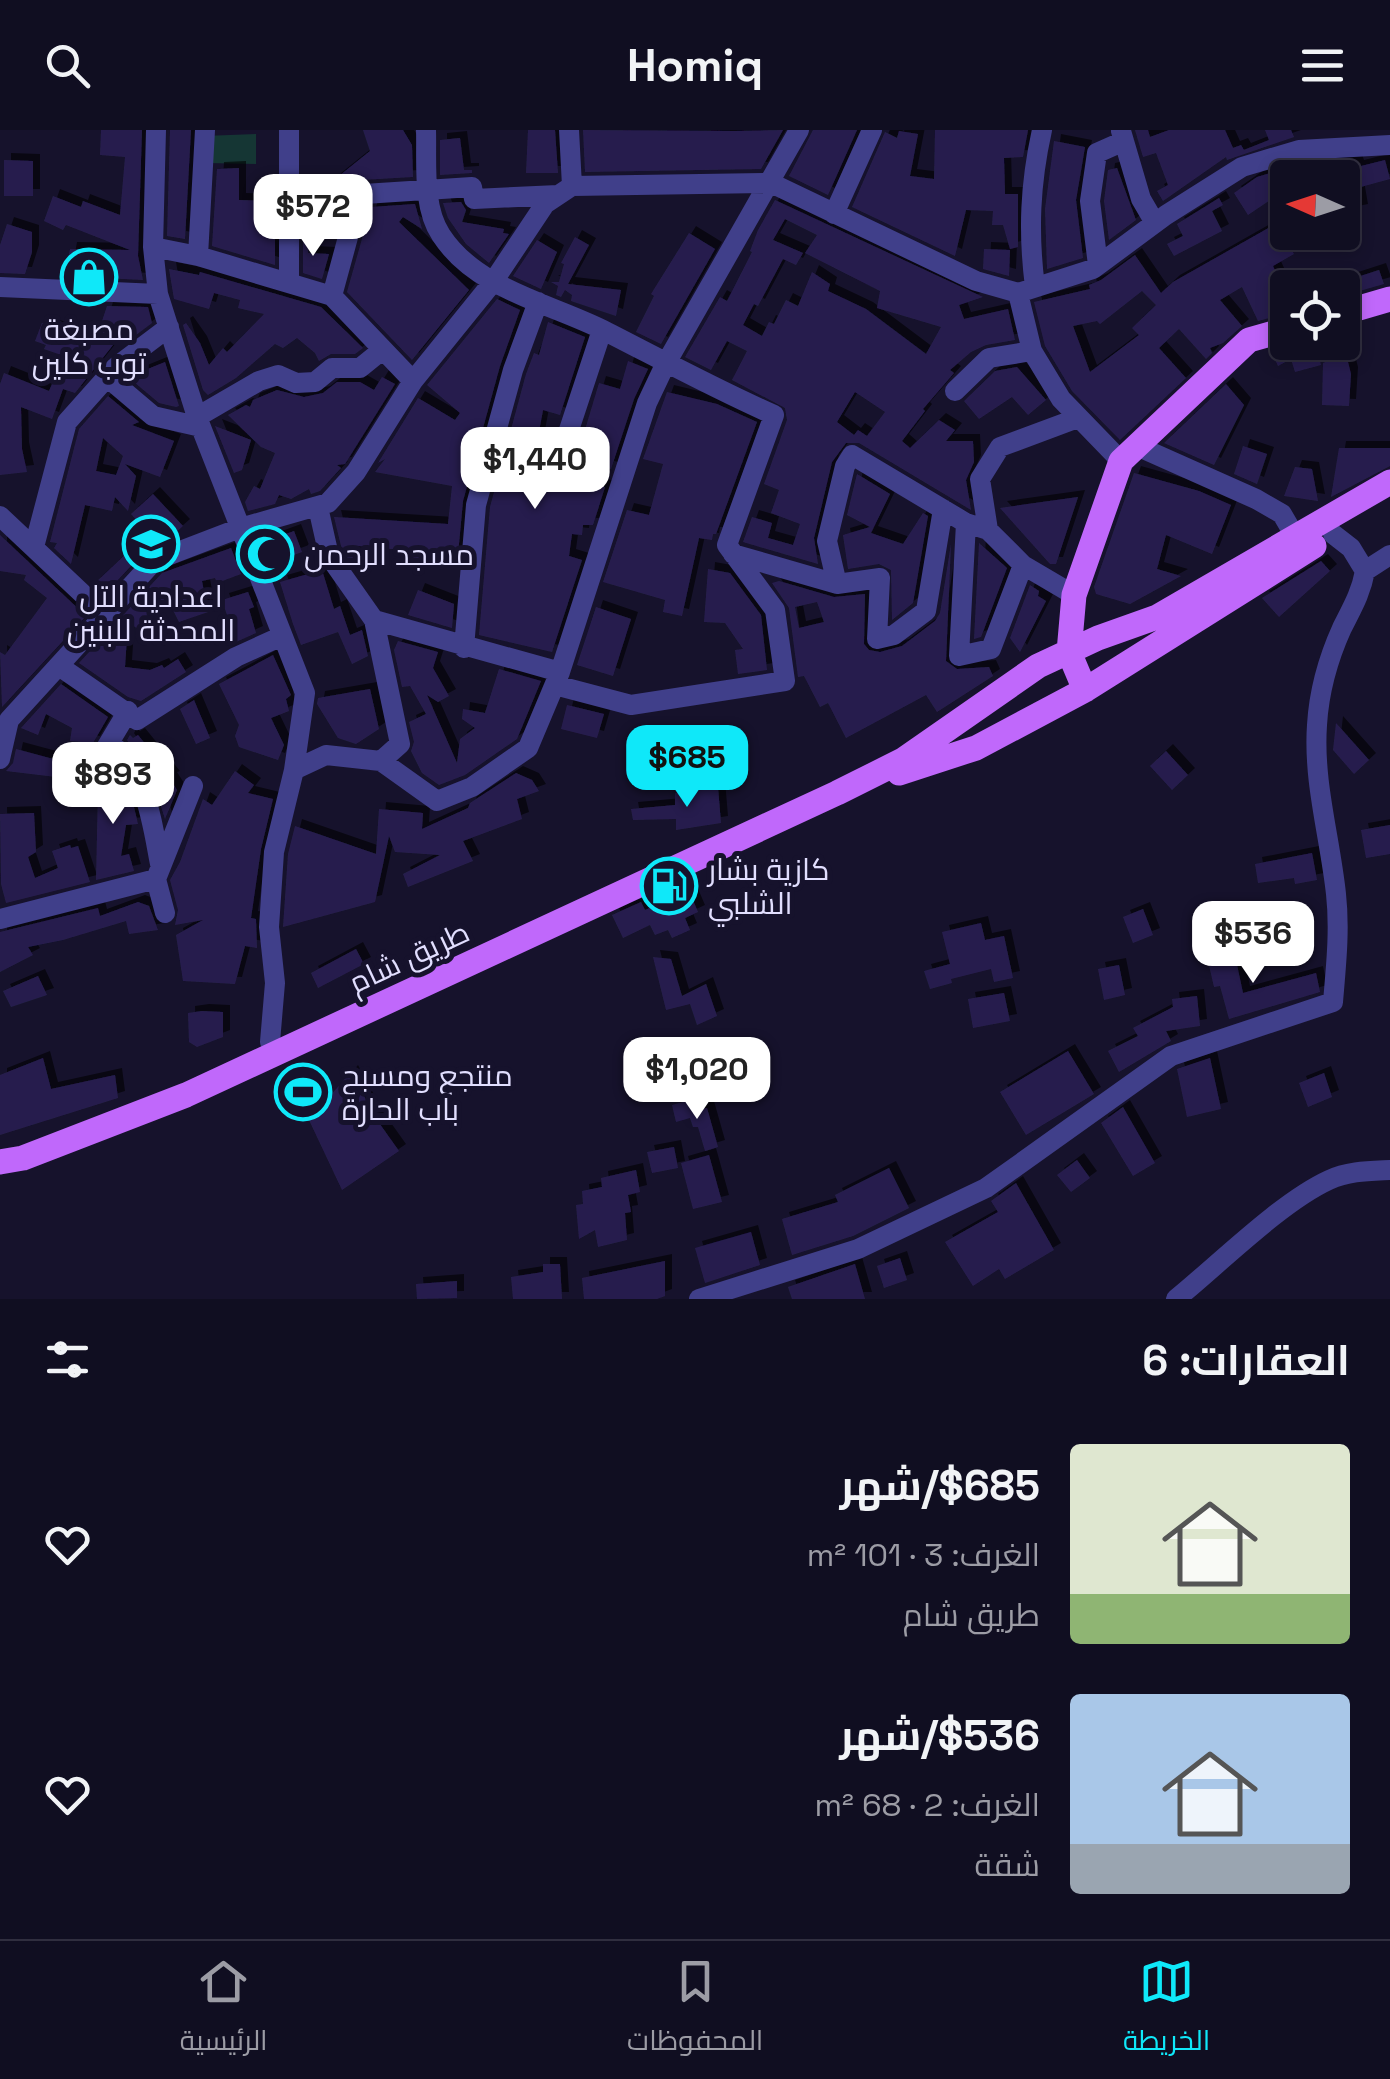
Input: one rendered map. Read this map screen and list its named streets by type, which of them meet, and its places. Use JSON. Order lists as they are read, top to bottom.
{
  "streets": {
    "main road": ["طريق شام"]
  },
  "places": {
    "shop": ["مصبغة توب كلين"],
    "school or university": ["اعدادية التل المحدثة للبنين"],
    "mosque": ["مسجد الرحمن"],
    "fuel station": ["كازية بشار الشلبي"],
    "sports": ["منتجع ومسبح باب الحارة"]
  },
  "north": "left",
  "page": {
    "header": "Homiq",
    "price": [
      "$572",
      "$1,440",
      "$685",
      "$893",
      "$536",
      "$1,020"
    ],
    "heading": "العقارات: 6",
    "list": [
      {
        "name": "$685/شهر",
        "note": "الغرف: 3 · 101 m² · طريق شام"
      },
      {
        "name": "$536/شهر",
        "note": "الغرف: 2 · 68 m² · شقة"
      }
    ],
    "tabs": ["الخريطة", "المحفوظات", "الرئيسية"]
  }
}
